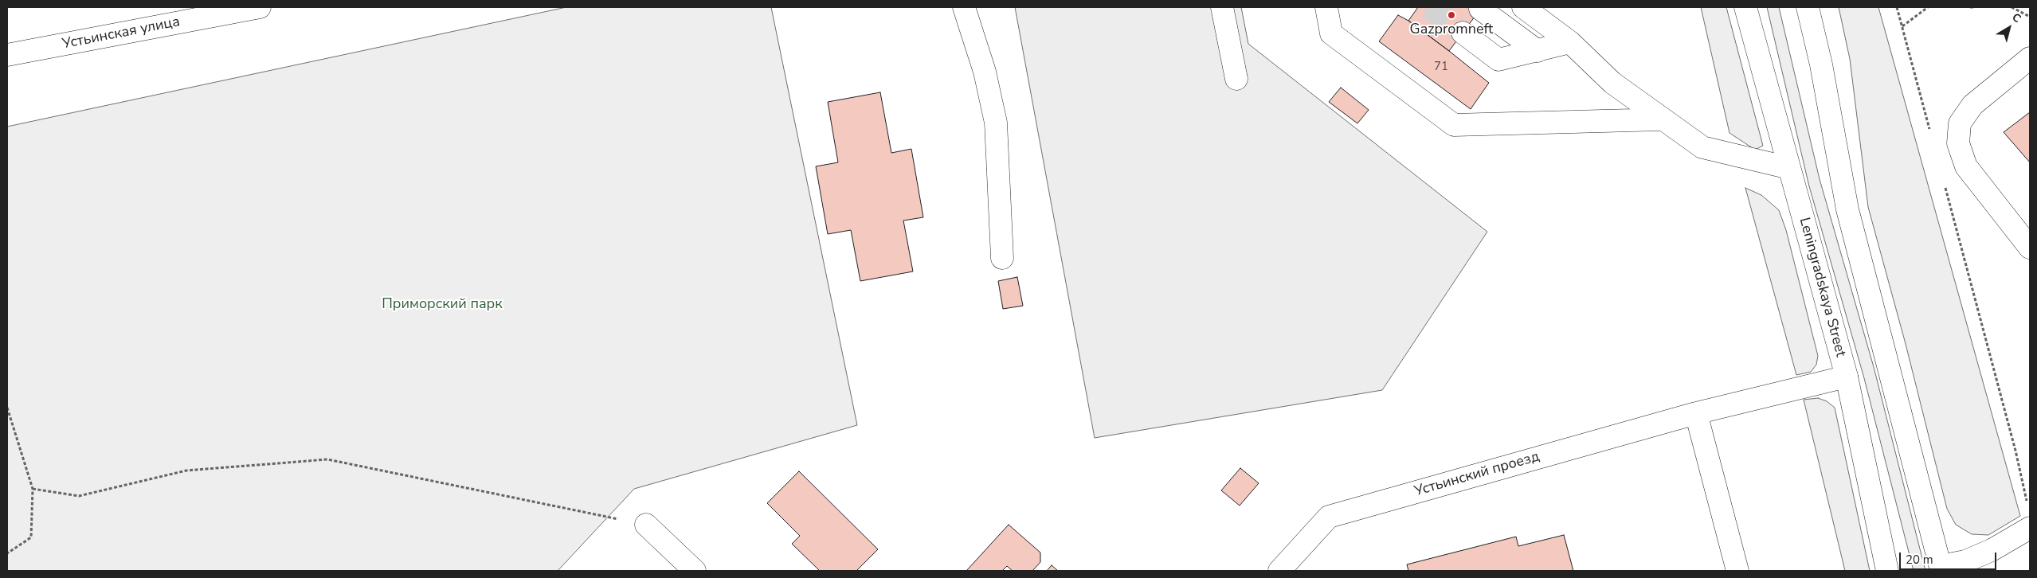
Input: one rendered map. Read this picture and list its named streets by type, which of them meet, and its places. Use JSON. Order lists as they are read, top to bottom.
{
  "streets": {
    "main road": ["Устьинская улица", "Leningradskaya Street", "Устьинский проезд"]
  },
  "crossings": [
    ["Leningradskaya Street", "Устьинский проезд"]
  ],
  "parks": ["Приморский парк"],
  "places": ["Gazpromneft"],
  "house_numbers": ["71"],
  "scale_bar": "20 m",
  "north": "top right"
}
